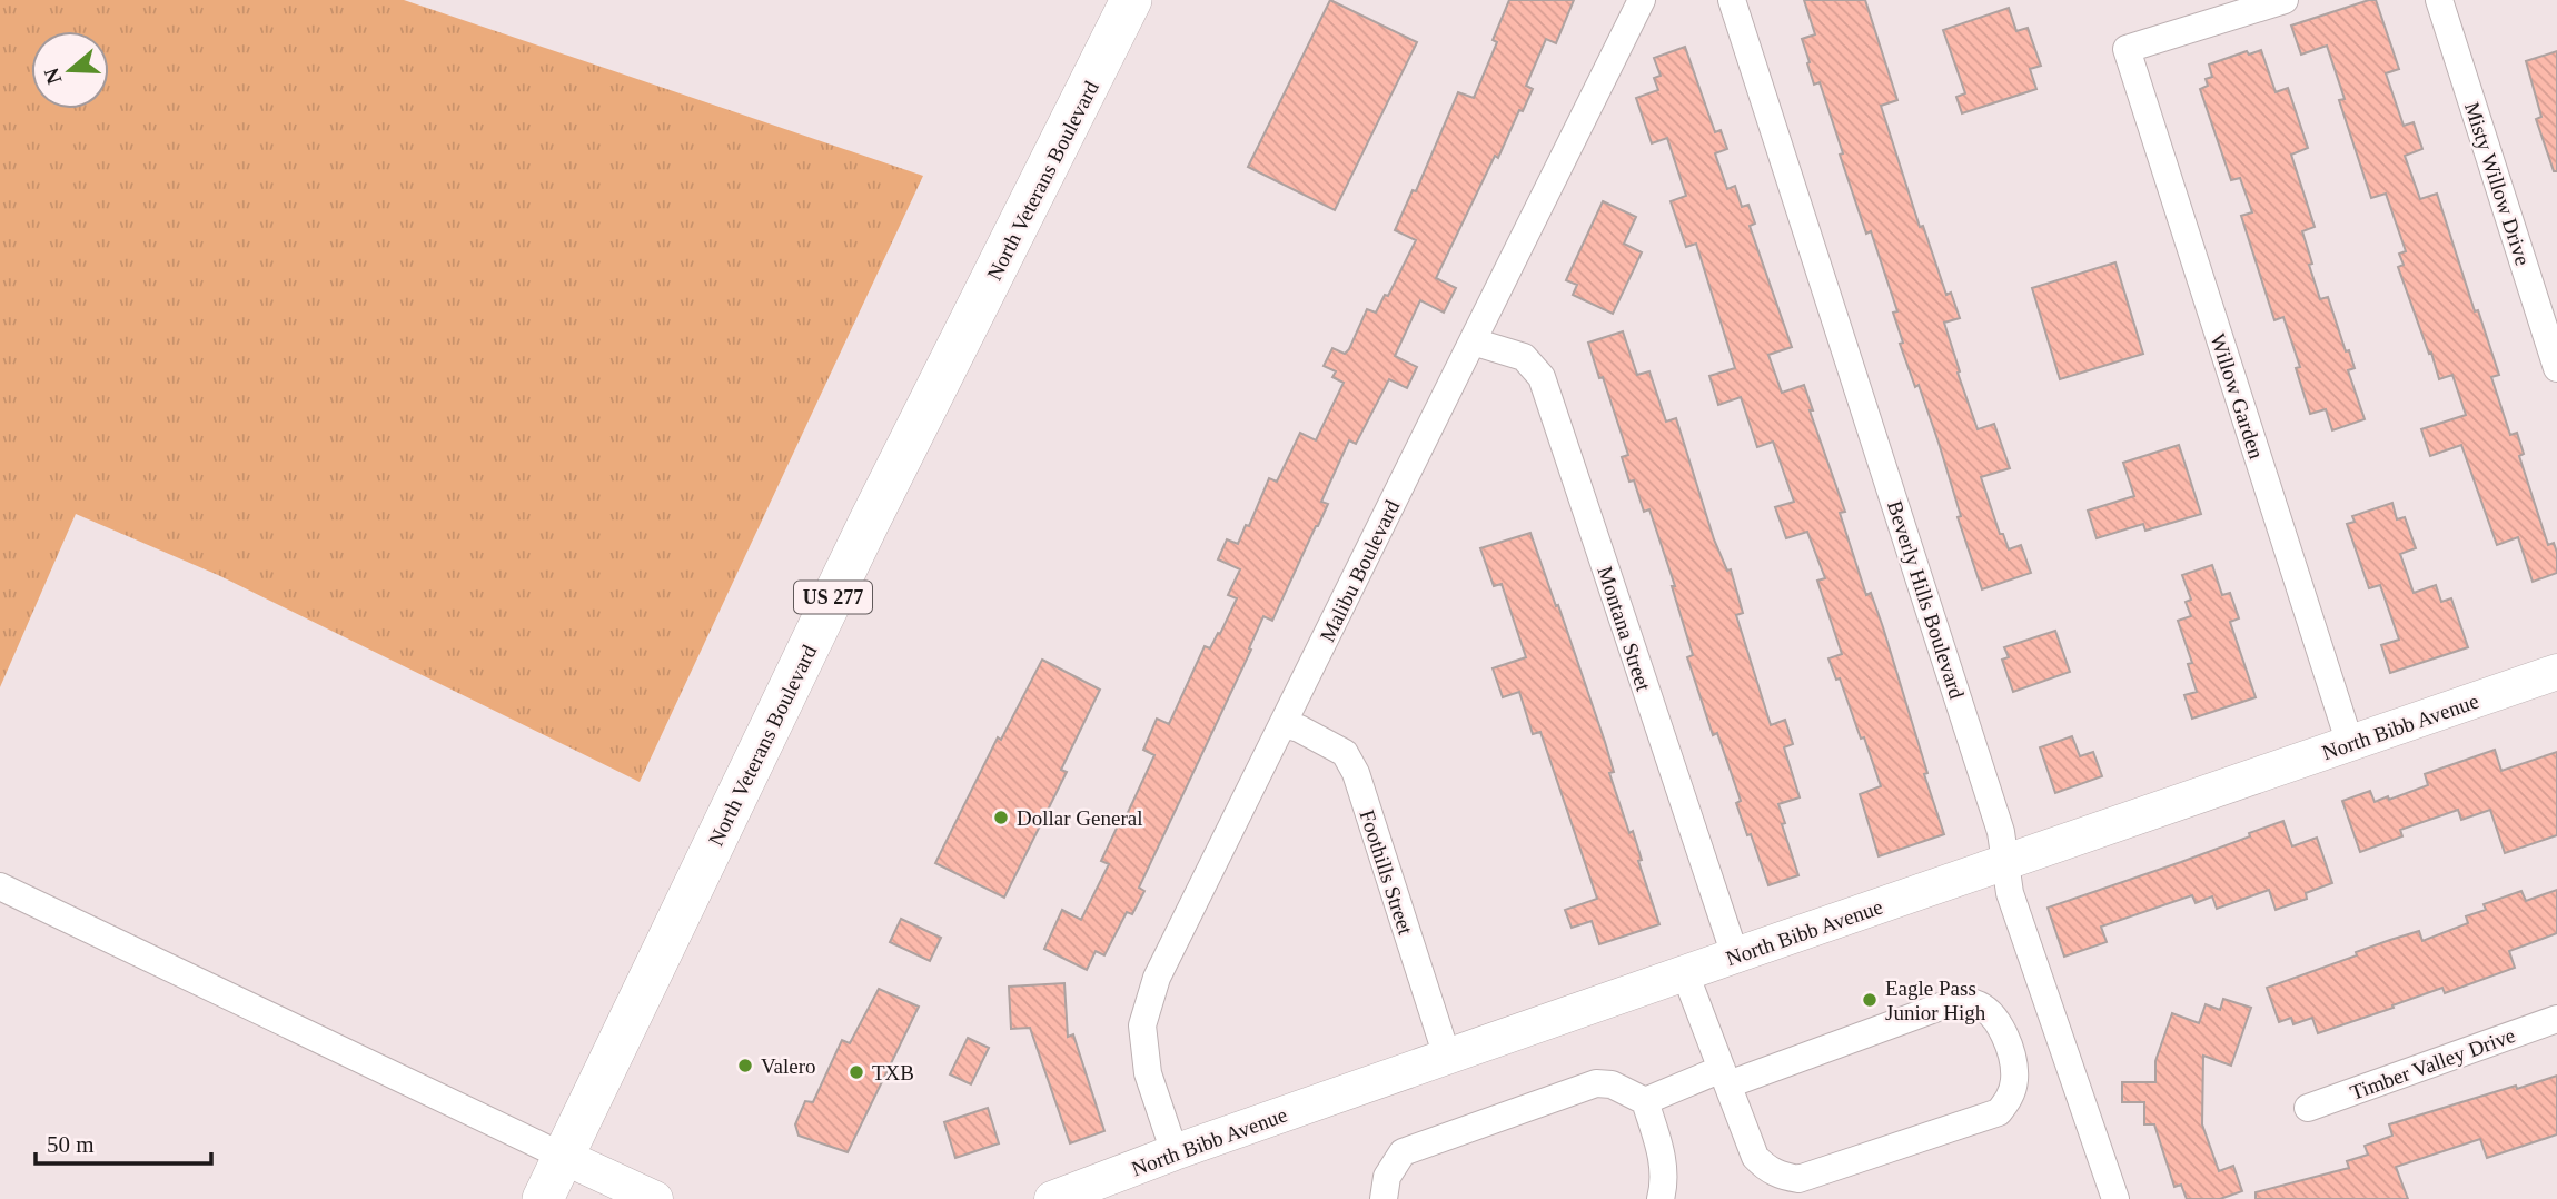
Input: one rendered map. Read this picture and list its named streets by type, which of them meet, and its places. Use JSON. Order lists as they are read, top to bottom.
{
  "streets": {
    "highway": ["North Veterans Boulevard", "US 277"],
    "main road": ["North Bibb Avenue"],
    "street": [
      "Misty Willow Drive",
      "Willow Garden",
      "Malibu Boulevard",
      "Beverly Hills Boulevard",
      "Montana Street",
      "Foothills Street",
      "Timber Valley Drive"
    ]
  },
  "crossings": [
    ["Willow Garden", "North Bibb Avenue"],
    ["Malibu Boulevard", "Montana Street"],
    ["Malibu Boulevard", "North Bibb Avenue"],
    ["Malibu Boulevard", "Foothills Street"],
    ["Beverly Hills Boulevard", "North Bibb Avenue"],
    ["Montana Street", "North Bibb Avenue"],
    ["North Bibb Avenue", "Foothills Street"]
  ],
  "places": [
    "Dollar General",
    "Eagle Pass Junior High",
    "Valero",
    "TXB"
  ],
  "scale_bar": "50 m",
  "north": "left"
}
